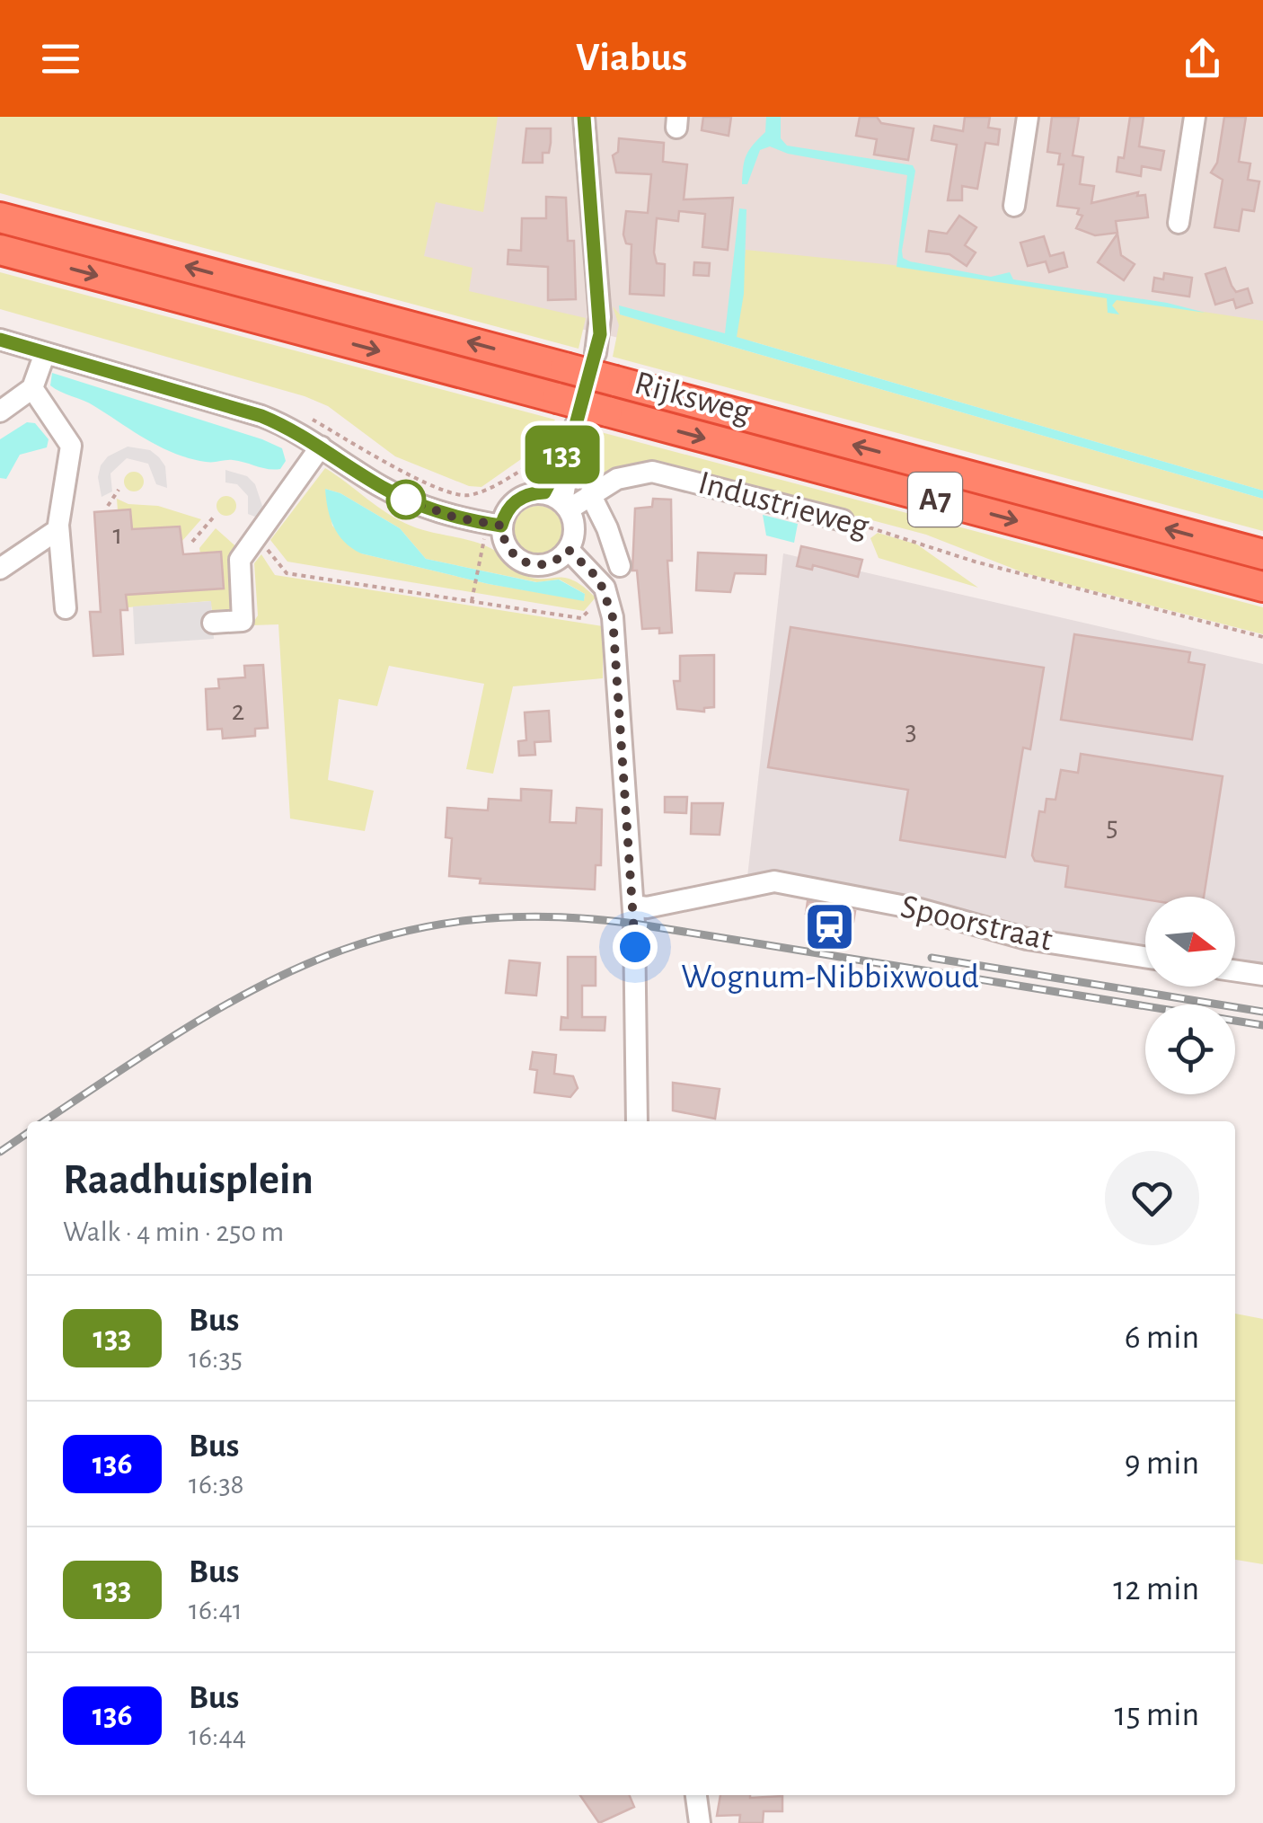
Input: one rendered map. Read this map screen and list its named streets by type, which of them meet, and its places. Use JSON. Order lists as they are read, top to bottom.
{
  "streets": {
    "highway": ["Rijksweg", "A7"],
    "street": ["Industrieweg", "Spoorstraat"]
  },
  "places": {
    "station": ["Wognum-Nibbixwoud"]
  },
  "lines": ["bus line 133"],
  "house_numbers": [
    "1",
    "2",
    "3",
    "5"
  ],
  "north": "right",
  "page": {
    "header": "Viabus",
    "on_map": "133",
    "heading": ["Raadhuisplein", "Walk · 4 min · 250 m"],
    "list": [
      {
        "mark": "133",
        "name": "Bus",
        "note": "16:35",
        "value": "6 min"
      },
      {
        "mark": "136",
        "name": "Bus",
        "note": "16:38",
        "value": "9 min"
      },
      {
        "mark": "133",
        "name": "Bus",
        "note": "16:41",
        "value": "12 min"
      },
      {
        "mark": "136",
        "name": "Bus",
        "note": "16:44",
        "value": "15 min"
      }
    ]
  }
}
